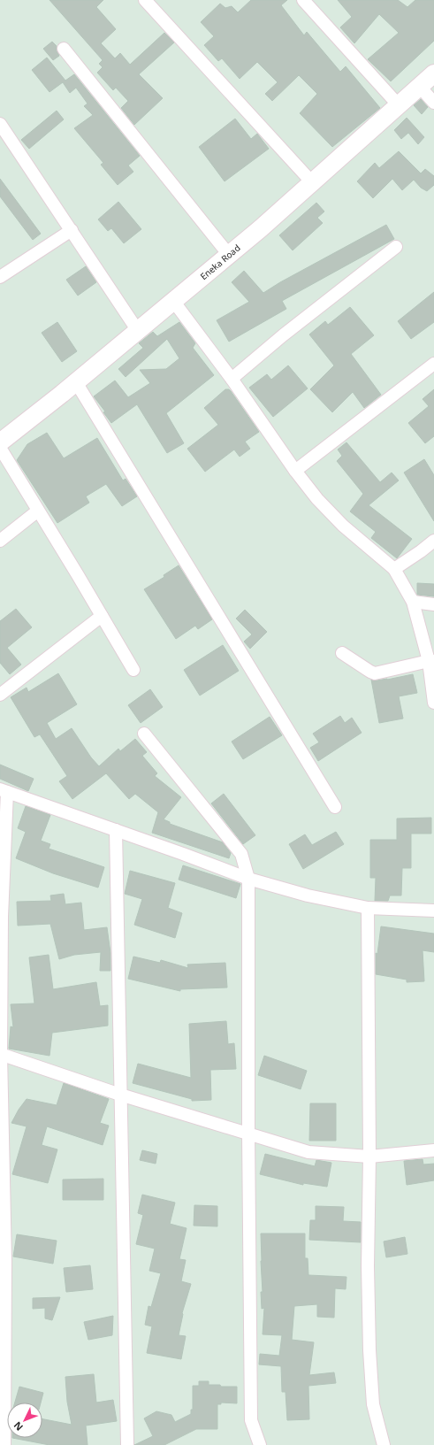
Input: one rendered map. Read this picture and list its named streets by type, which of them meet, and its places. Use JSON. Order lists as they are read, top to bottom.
{
  "streets": {
    "main road": ["Eneka Road"]
  },
  "north": "bottom left"
}
